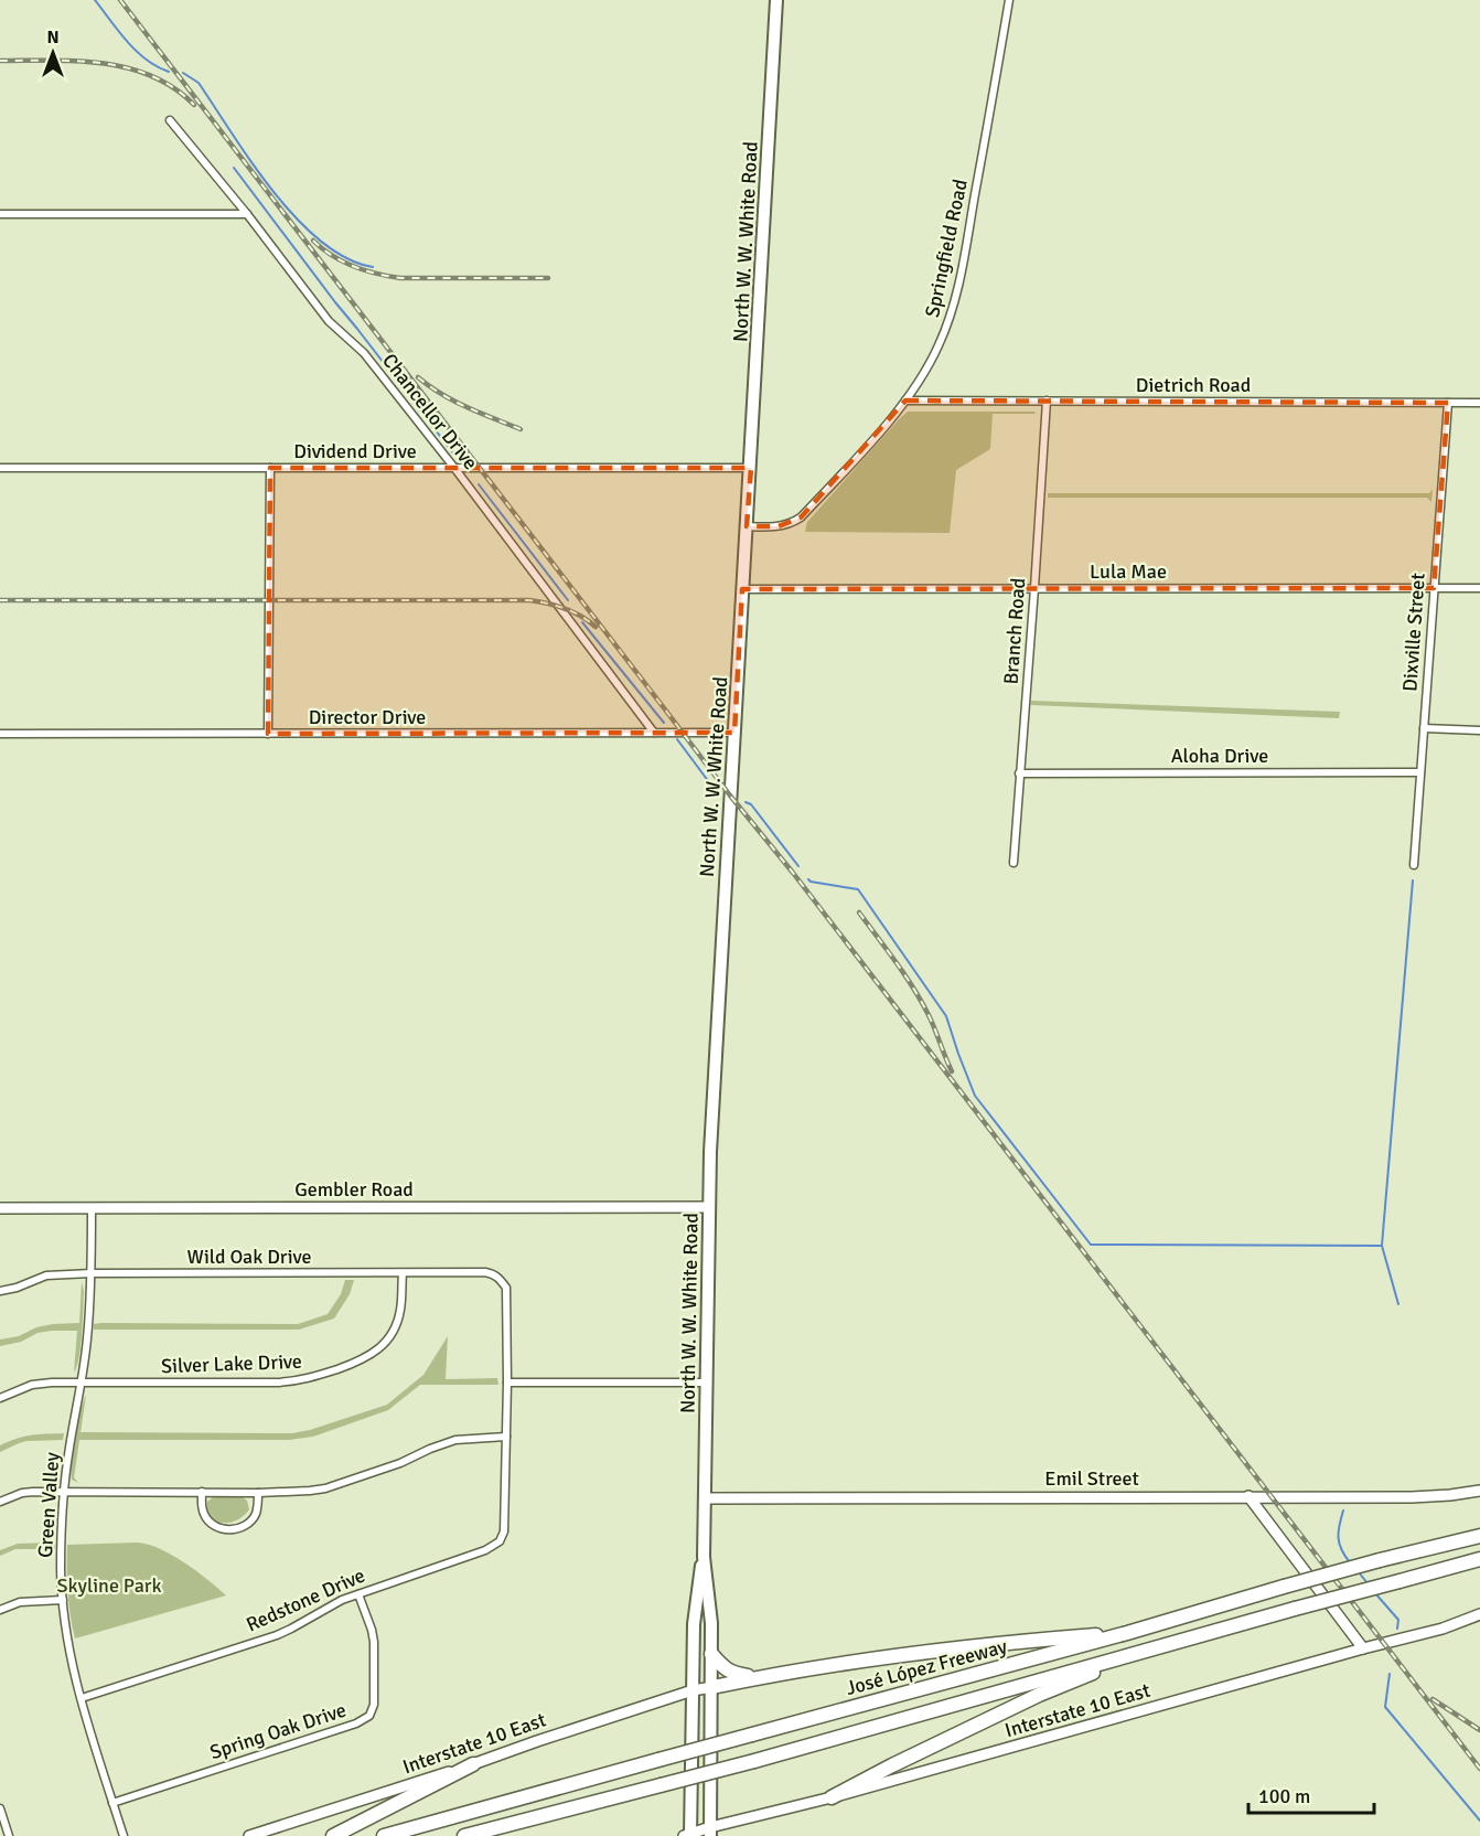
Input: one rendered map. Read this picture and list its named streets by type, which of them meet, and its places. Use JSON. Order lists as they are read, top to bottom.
{
  "streets": {
    "highway": ["José López Freeway"],
    "main road": [
      "North W. W. White Road",
      "Gembler Road",
      "Emil Street",
      "Interstate 10 East"
    ],
    "street": [
      "Springfield Road",
      "Dietrich Road",
      "Chancellor Drive",
      "Dividend Drive",
      "Lula Mae",
      "Branch Road",
      "Dixville Street",
      "Director Drive",
      "Aloha Drive",
      "Wild Oak Drive",
      "Silver Lake Drive",
      "Green Valley",
      "Redstone Drive",
      "Spring Oak Drive"
    ]
  },
  "crossings": [
    ["North W. W. White Road", "Springfield Road"],
    ["North W. W. White Road", "Dividend Drive"],
    ["North W. W. White Road", "Lula Mae"],
    ["North W. W. White Road", "Director Drive"],
    ["North W. W. White Road", "Gembler Road"],
    ["North W. W. White Road", "Emil Street"],
    ["North W. W. White Road", "Interstate 10 East"],
    ["Springfield Road", "Dietrich Road"],
    ["Dietrich Road", "Branch Road"],
    ["Dietrich Road", "Dixville Street"],
    ["Chancellor Drive", "Dividend Drive"],
    ["Chancellor Drive", "Director Drive"],
    ["Lula Mae", "Branch Road"],
    ["Lula Mae", "Dixville Street"],
    ["Branch Road", "Aloha Drive"],
    ["Dixville Street", "Aloha Drive"],
    ["Gembler Road", "Green Valley"],
    ["Wild Oak Drive", "Silver Lake Drive"],
    ["Wild Oak Drive", "Green Valley"],
    ["Silver Lake Drive", "Green Valley"],
    ["Green Valley", "Redstone Drive"],
    ["Green Valley", "Spring Oak Drive"],
    ["Redstone Drive", "Spring Oak Drive"]
  ],
  "parks": ["Skyline Park"],
  "scale_bar": "100 m",
  "north": "top"
}
